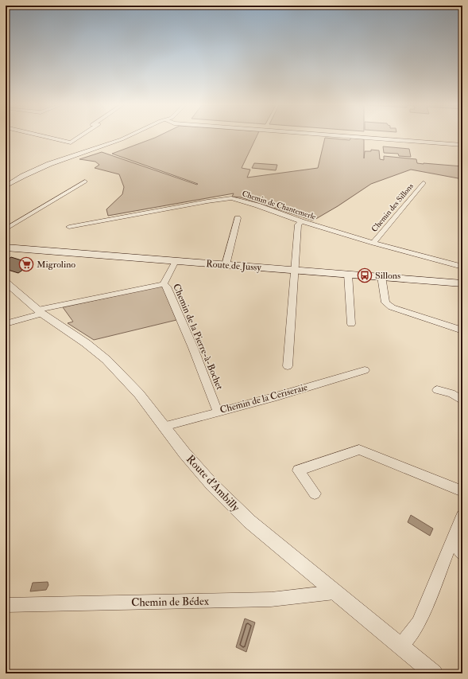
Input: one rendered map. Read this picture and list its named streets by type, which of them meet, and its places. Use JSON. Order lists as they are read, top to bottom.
{
  "streets": {
    "main road": ["Route de Jussy"],
    "street": [
      "Chemin de Chantemerle",
      "Chemin des Sillons",
      "Chemin de la Pierre-à-Bochet",
      "Chemin de la Ceriseraie",
      "Route d'Ambilly",
      "Chemin de Bédex"
    ]
  },
  "crossings": [
    ["Chemin de Chantemerle", "Chemin des Sillons"],
    ["Chemin de la Pierre-à-Bochet", "Chemin de la Ceriseraie"],
    ["Chemin de la Pierre-à-Bochet", "Route d'Ambilly"],
    ["Chemin de la Ceriseraie", "Route d'Ambilly"],
    ["Route d'Ambilly", "Chemin de Bédex"]
  ],
  "places": {
    "supermarket": ["Migrolino"],
    "bus stop": ["Sillons"]
  }
}
